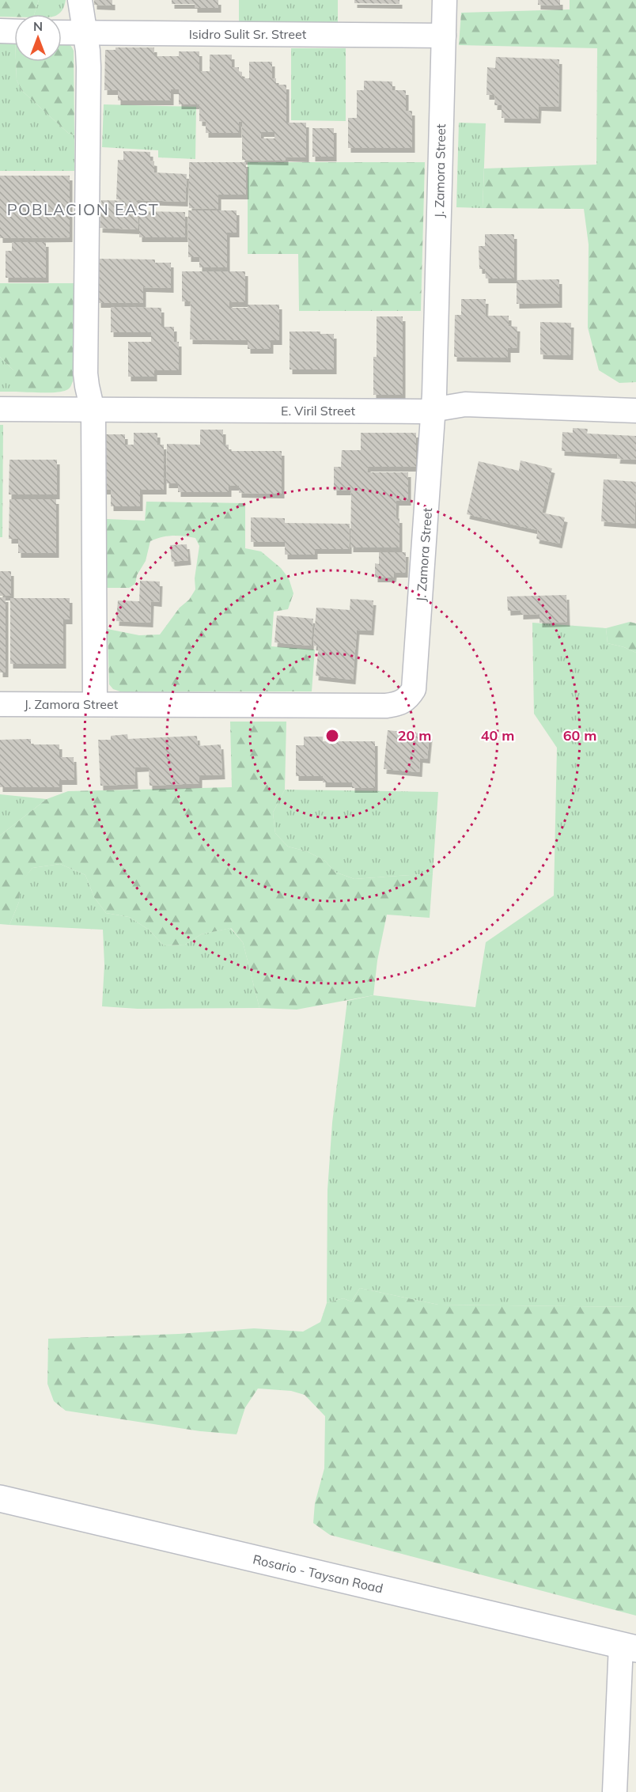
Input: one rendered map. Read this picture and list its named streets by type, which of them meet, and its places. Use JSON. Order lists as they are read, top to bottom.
{
  "streets": {
    "main road": ["Rosario - Taysan Road"],
    "street": ["Isidro Sulit Sr. Street", "J. Zamora Street", "E. Viril Street"]
  },
  "crossings": [
    ["Isidro Sulit Sr. Street", "J. Zamora Street"],
    ["J. Zamora Street", "E. Viril Street"]
  ],
  "districts": ["POBLACION EAST"],
  "north": "top",
  "rings": ["20 m", "40 m", "60 m"]
}
